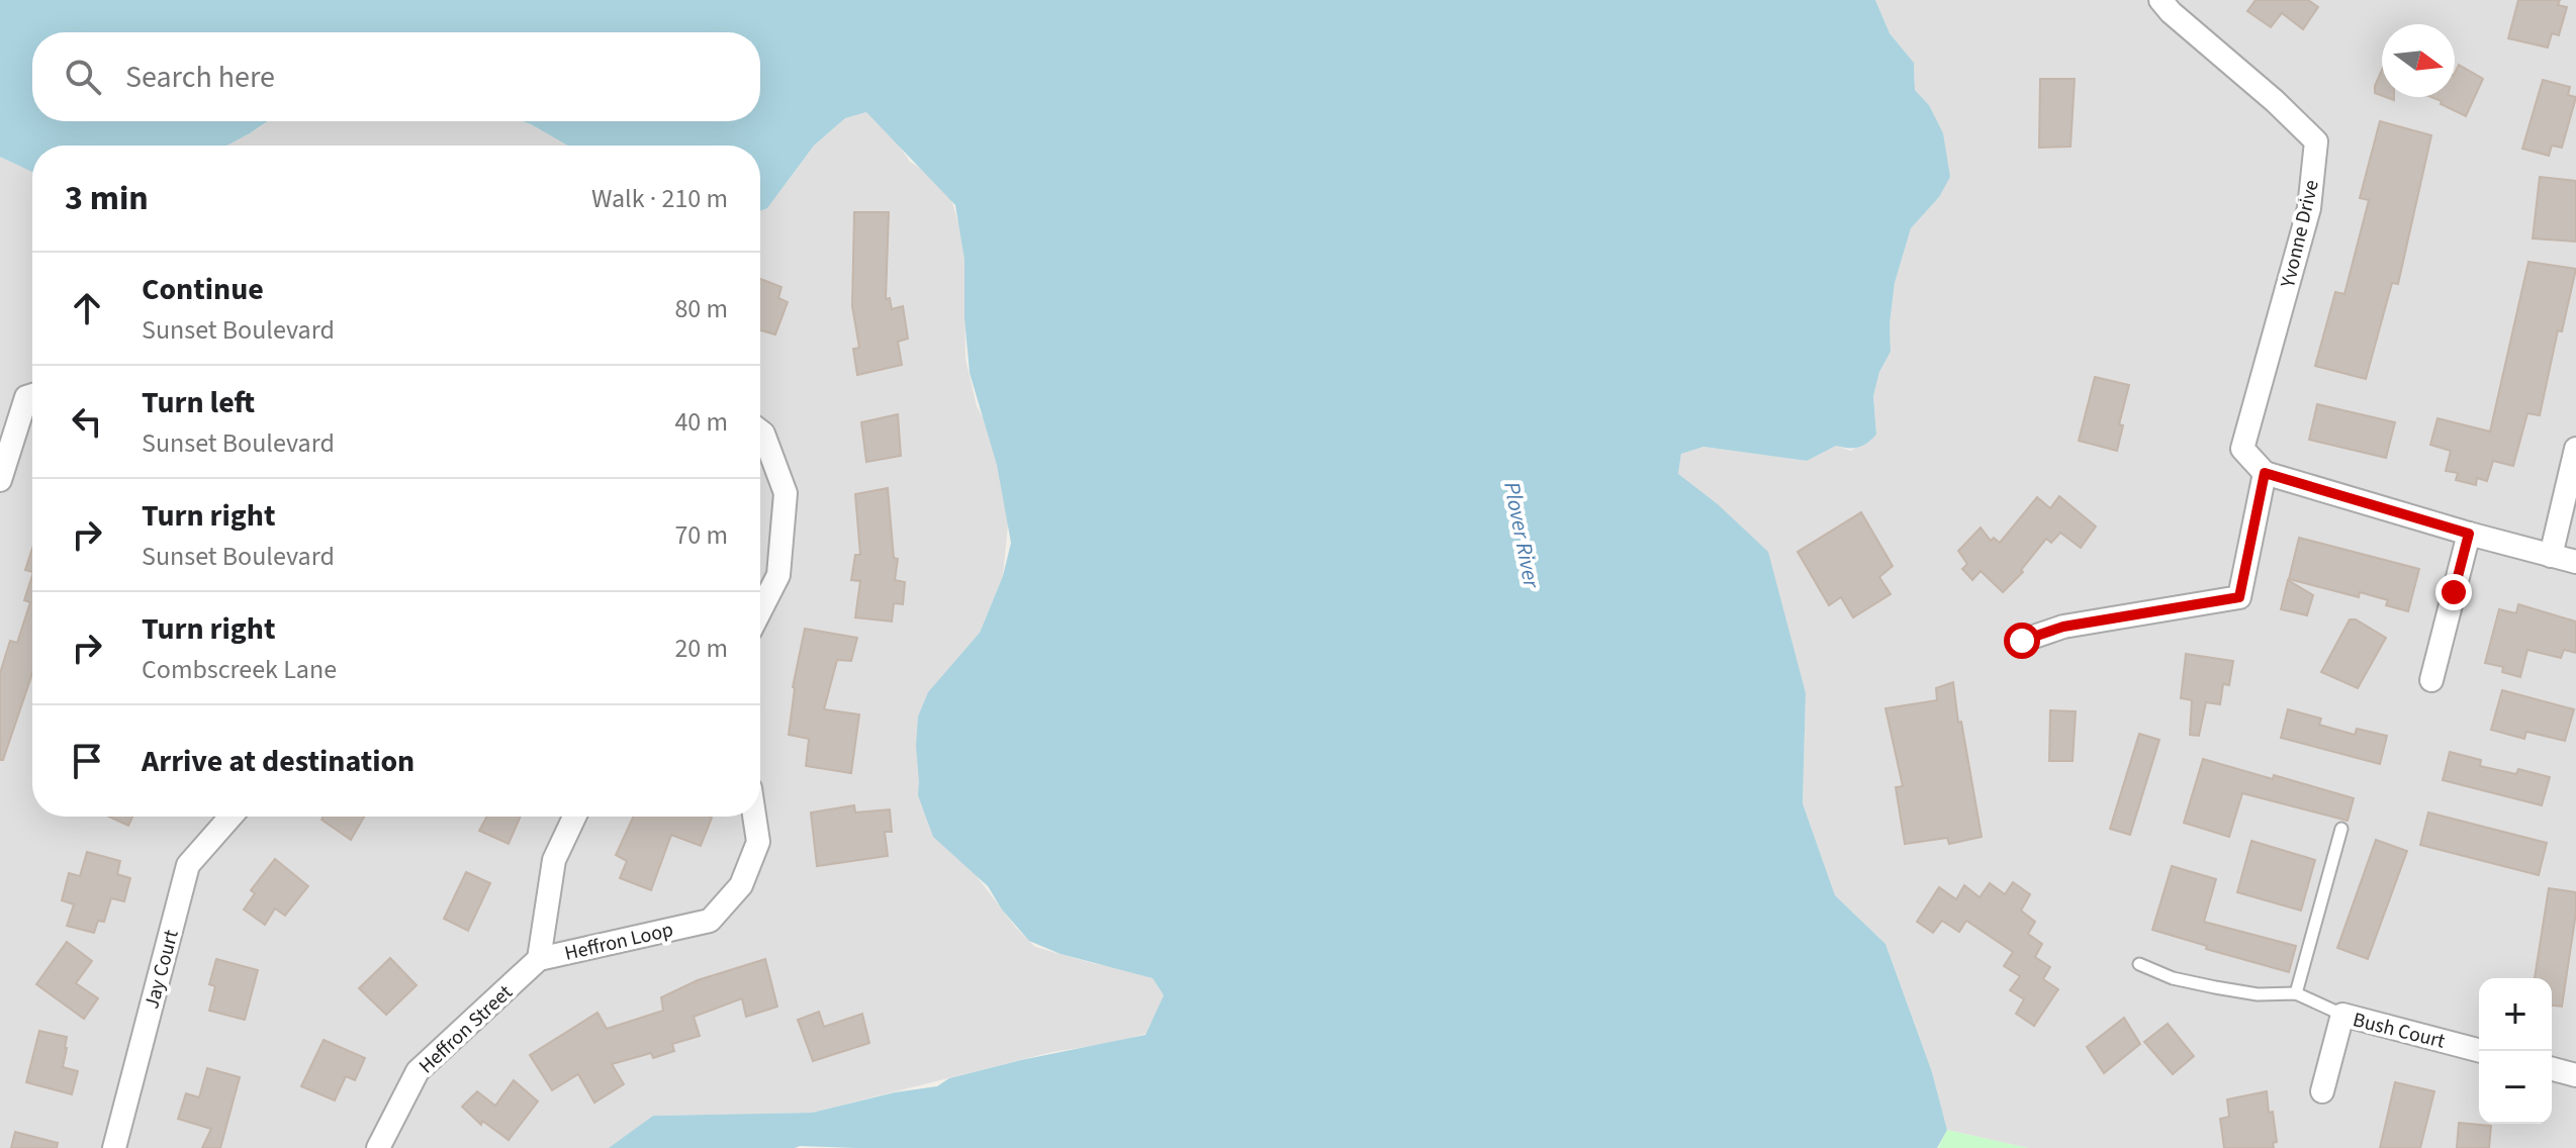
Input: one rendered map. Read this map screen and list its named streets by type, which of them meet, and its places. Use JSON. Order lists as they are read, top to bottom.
{
  "streets": {
    "street": [
      "Yvonne Drive",
      "Heffron Loop",
      "Jay Court",
      "Heffron Street",
      "Bush Court"
    ]
  },
  "crossings": [
    ["Heffron Loop", "Heffron Street"]
  ],
  "water": ["Plover River"],
  "north": "right",
  "page": {
    "search": "Search here",
    "heading": ["3 min", "Walk · 210 m"],
    "list": [
      ["Continue", "Sunset Boulevard", "80 m"],
      ["Turn left", "Sunset Boulevard", "40 m"],
      ["Turn right", "Sunset Boulevard", "70 m"],
      ["Turn right", "Combscreek Lane", "20 m"],
      "Arrive at destination"
    ],
    "map_buttons": ["+", "−"]
  }
}
